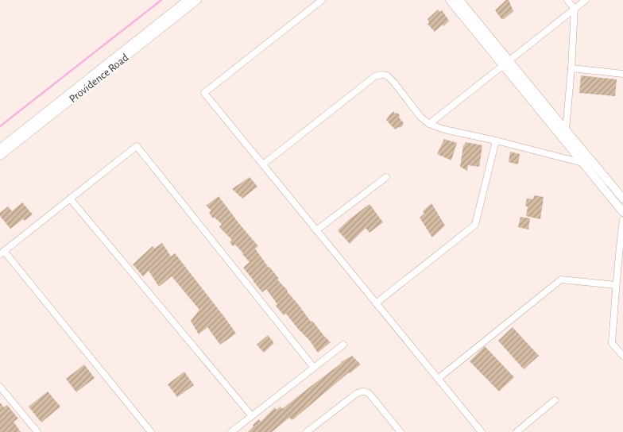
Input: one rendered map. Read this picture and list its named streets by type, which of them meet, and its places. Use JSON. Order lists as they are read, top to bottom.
{
  "streets": {
    "street": ["Providence Road"]
  }
}
